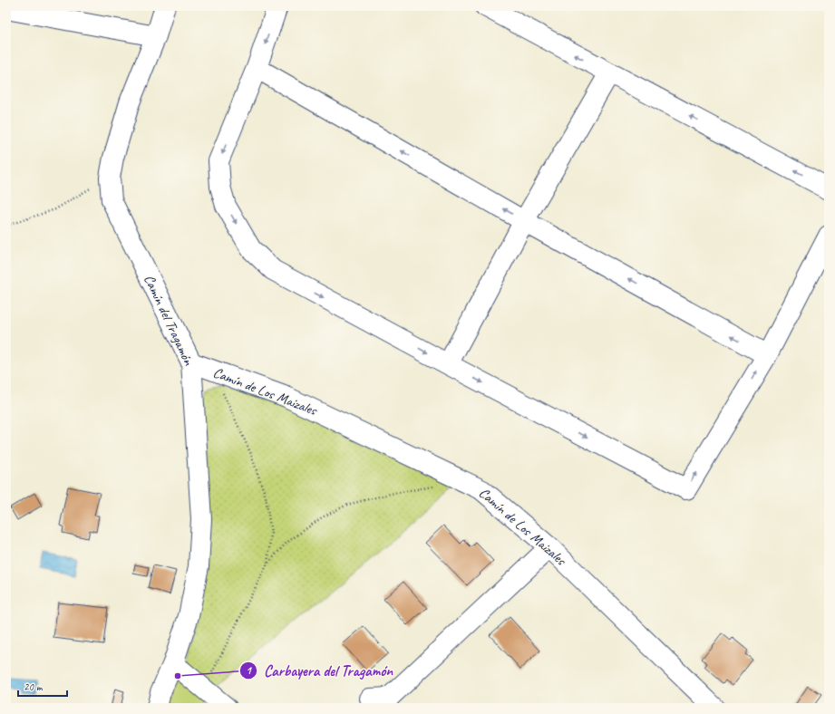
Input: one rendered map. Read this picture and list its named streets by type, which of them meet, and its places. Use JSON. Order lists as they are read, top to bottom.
{
  "streets": {
    "street": ["Camín del Tragamón", "Camín de Los Maizales"]
  },
  "crossings": [
    ["Camín del Tragamón", "Camín de Los Maizales"]
  ],
  "places": ["Carbayera del Tragamón"],
  "scale_bar": "20 m"
}
